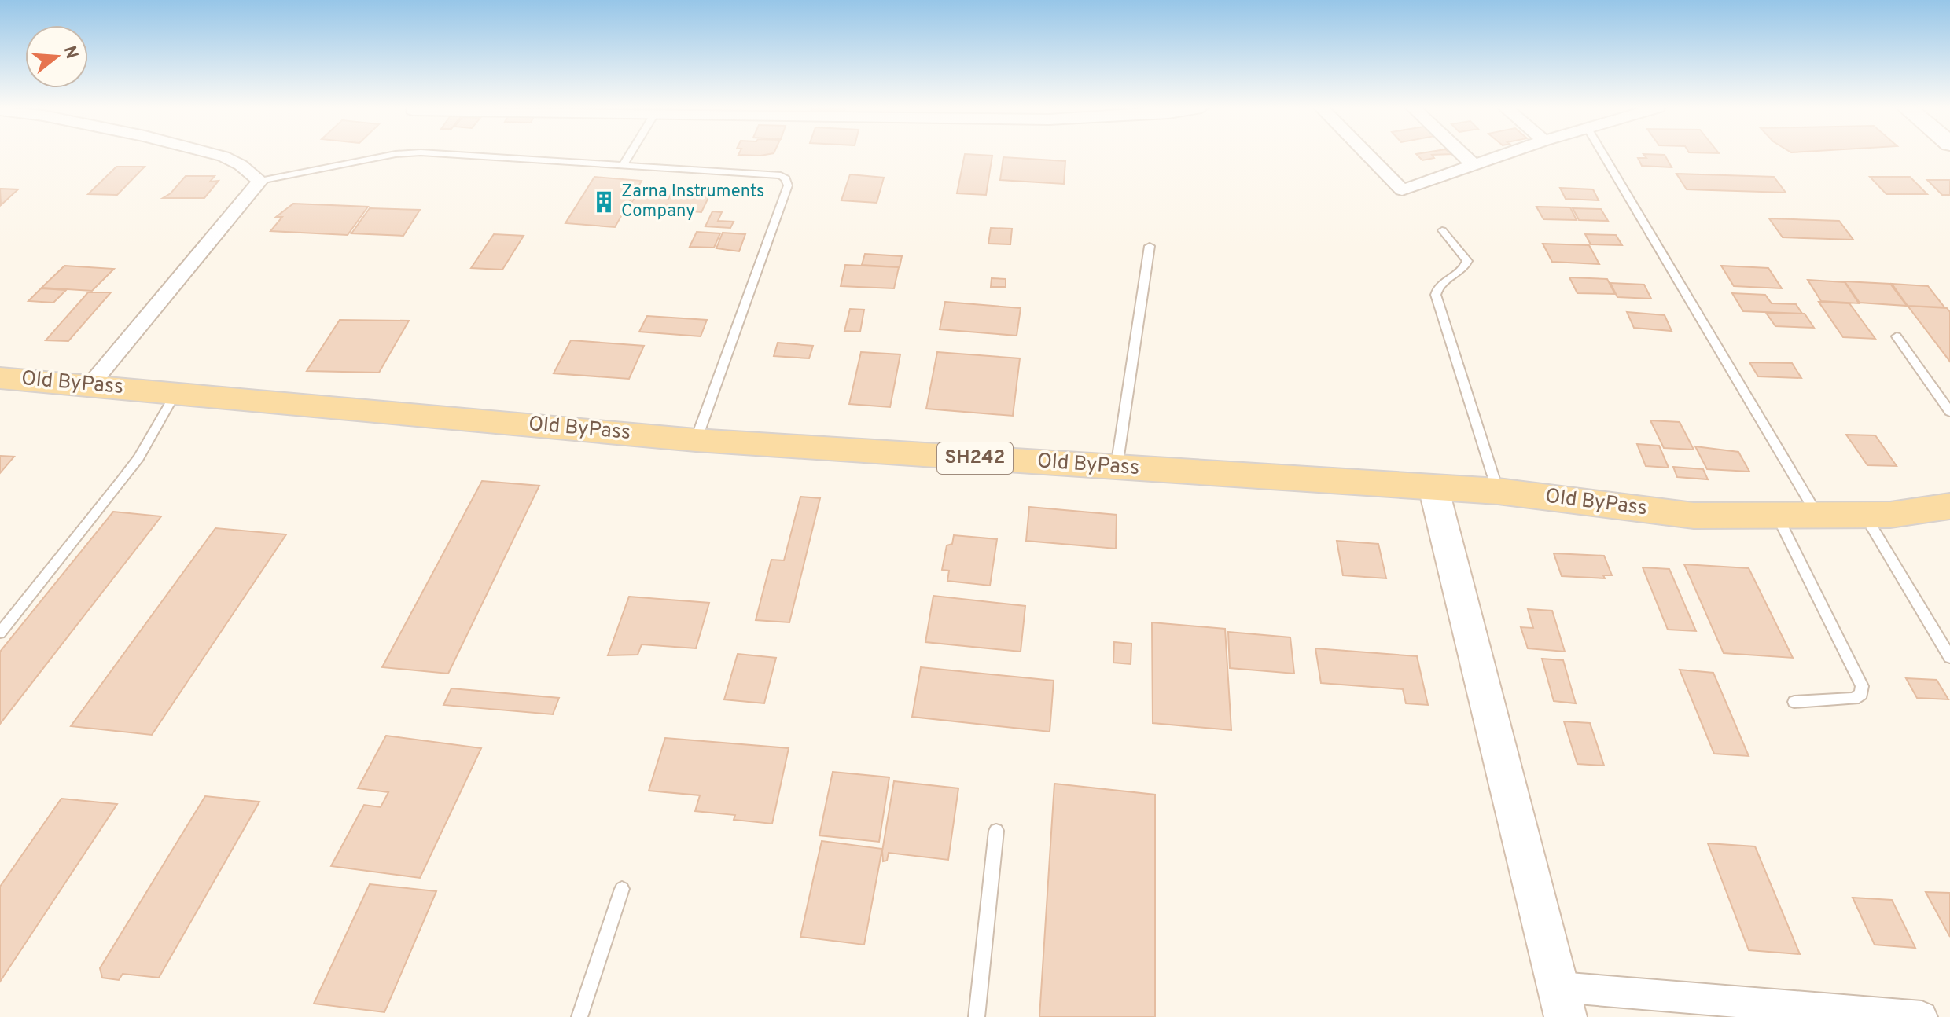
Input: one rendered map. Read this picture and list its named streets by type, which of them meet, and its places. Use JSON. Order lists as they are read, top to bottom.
{
  "streets": {
    "main road": ["Old ByPass", "SH242"]
  },
  "places": {
    "building": ["Zarna Instruments Company"]
  },
  "north": "right"
}
